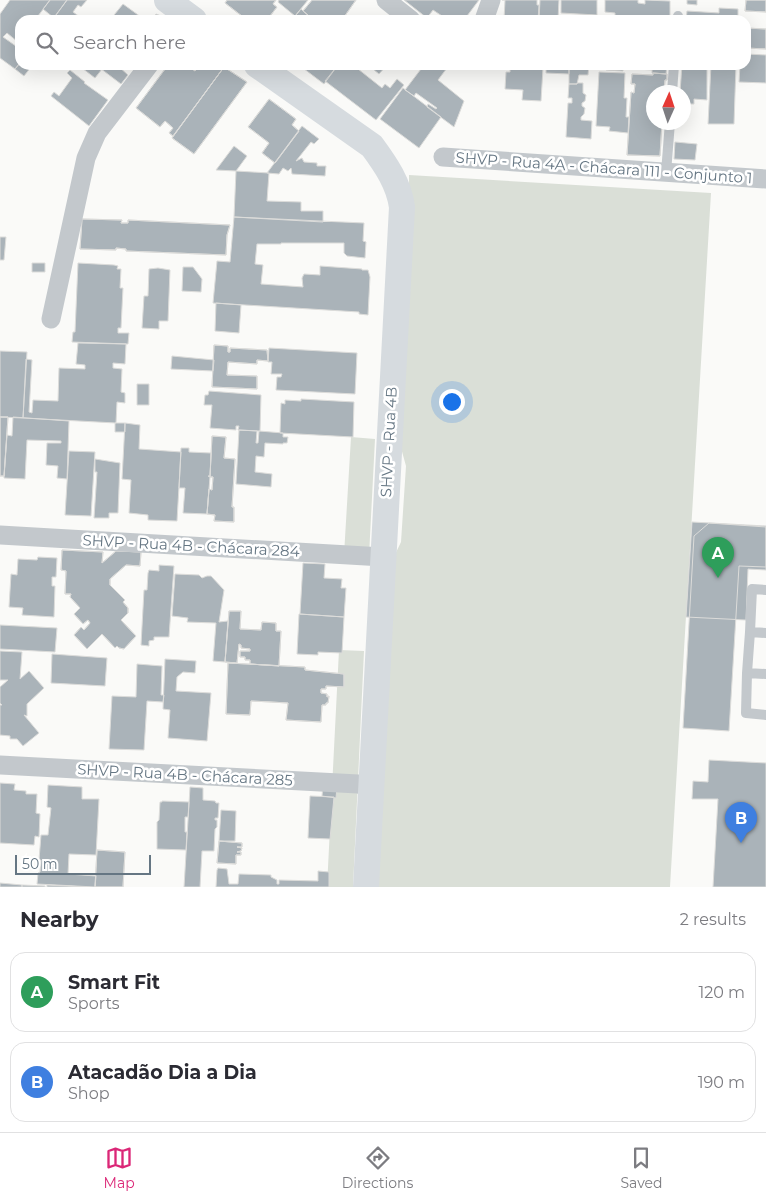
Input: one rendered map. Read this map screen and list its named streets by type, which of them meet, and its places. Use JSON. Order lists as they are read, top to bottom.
{
  "streets": {
    "street": [
      "SHVP - Rua 4A - Chácara 111 - Conjunto 1",
      "SHVP - Rua 4B",
      "SHVP - Rua 4B - Chácara 284",
      "SHVP - Rua 4B - Chácara 285"
    ]
  },
  "crossings": [
    ["SHVP - Rua 4B", "SHVP - Rua 4B - Chácara 284"],
    ["SHVP - Rua 4B", "SHVP - Rua 4B - Chácara 285"]
  ],
  "scale_bar": "50 m",
  "north": "top",
  "page": {
    "search": "Search here",
    "pins": ["A", "B"],
    "scale": "50 m",
    "heading": ["Nearby", "2 results"],
    "list": [
      {
        "mark": "A",
        "name": "Smart Fit",
        "note": "Sports",
        "value": "120 m"
      },
      {
        "mark": "B",
        "name": "Atacadão Dia a Dia",
        "note": "Shop",
        "value": "190 m"
      }
    ],
    "nav": ["Map", "Directions", "Saved"]
  }
}
